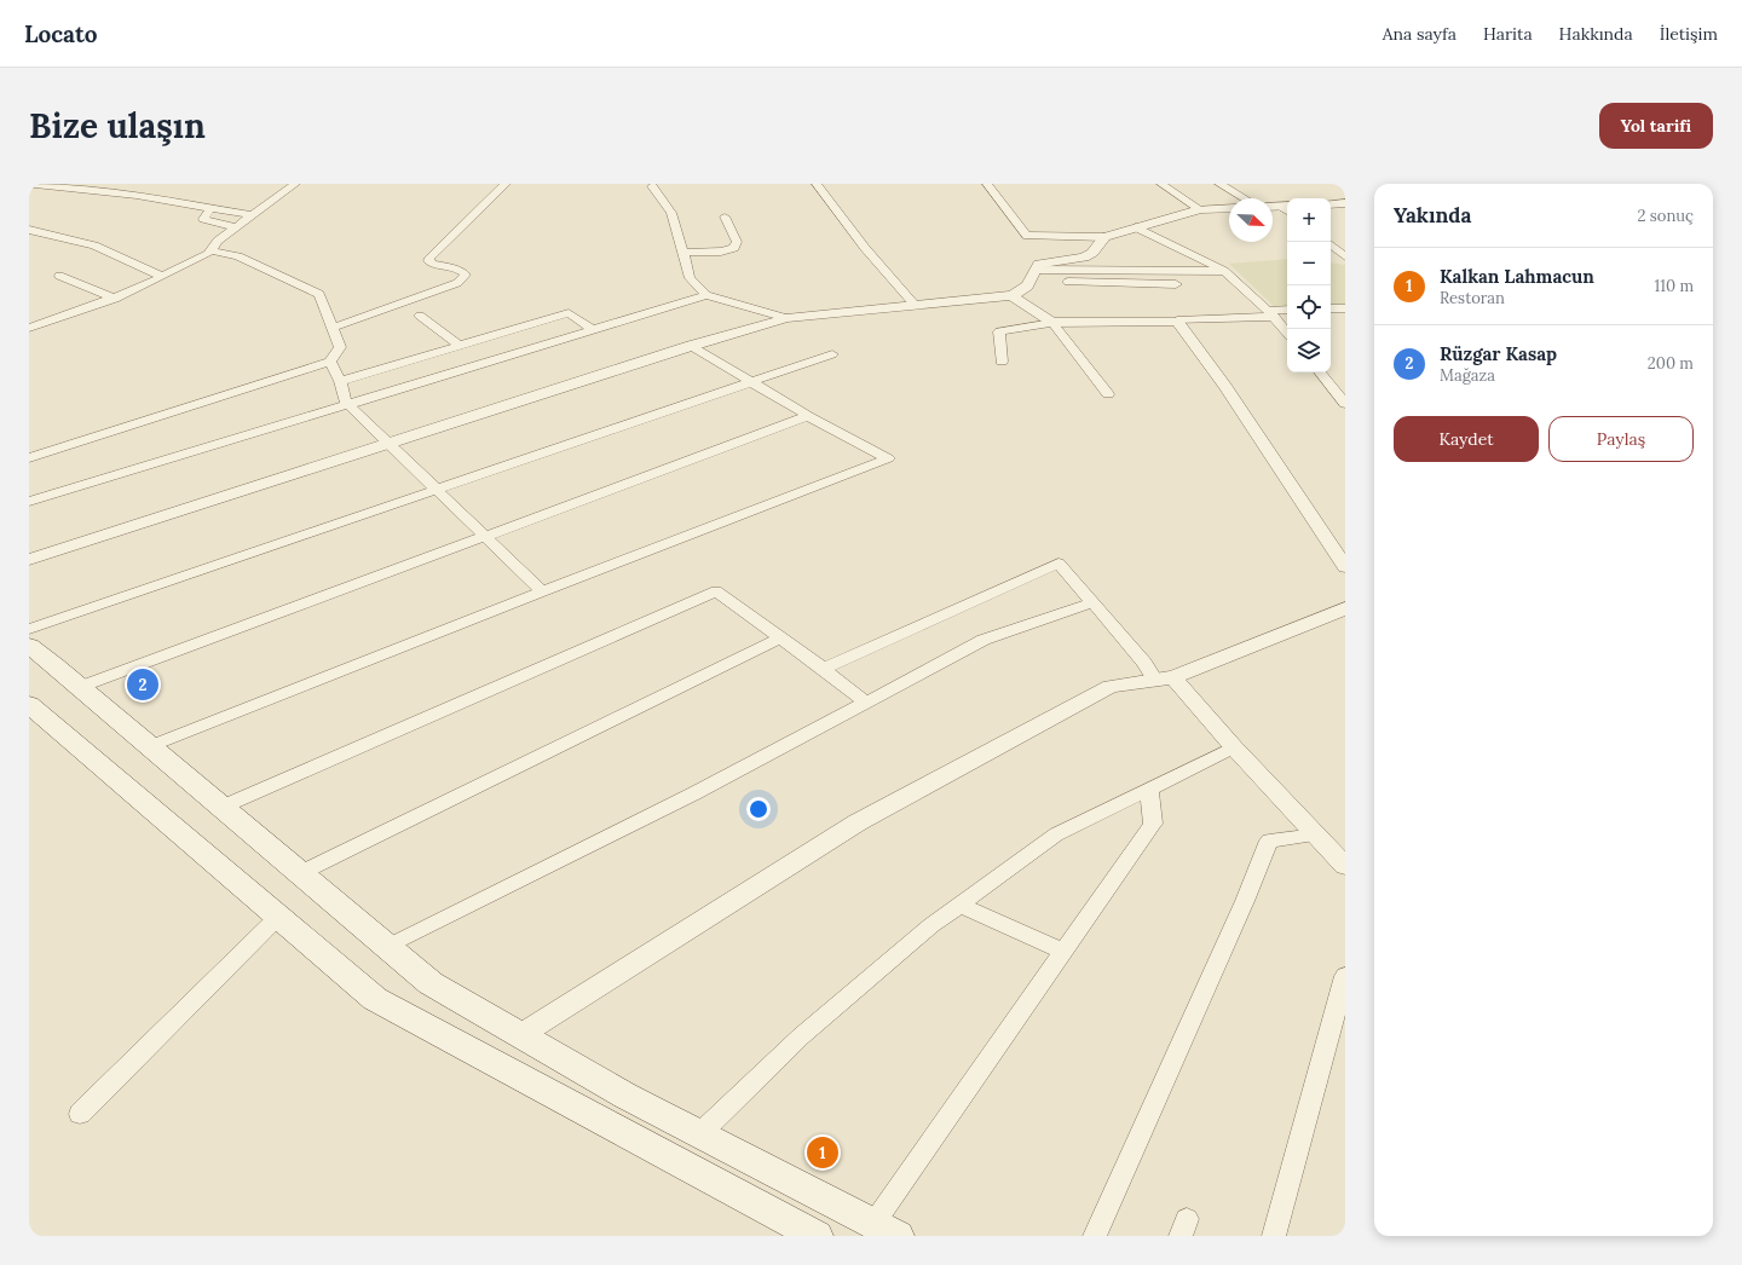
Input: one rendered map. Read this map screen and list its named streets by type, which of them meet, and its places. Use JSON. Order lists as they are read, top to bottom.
{
  "north": "bottom right",
  "page": {
    "header": "Locato",
    "nav": [
      "Ana sayfa",
      "Harita",
      "Hakkında",
      "İletişim"
    ],
    "buttons": [
      "Yol tarifi",
      ["Kaydet", "Paylaş"]
    ],
    "title": "Bize ulaşın",
    "heading": ["Yakında", "2 sonuç"],
    "map_buttons": ["+", "−"],
    "list": [
      {
        "mark": "1",
        "name": "Kalkan Lahmacun",
        "note": "Restoran",
        "value": "110 m"
      },
      {
        "mark": "2",
        "name": "Rüzgar Kasap",
        "note": "Mağaza",
        "value": "200 m"
      }
    ],
    "pins": ["2", "1"]
  }
}
